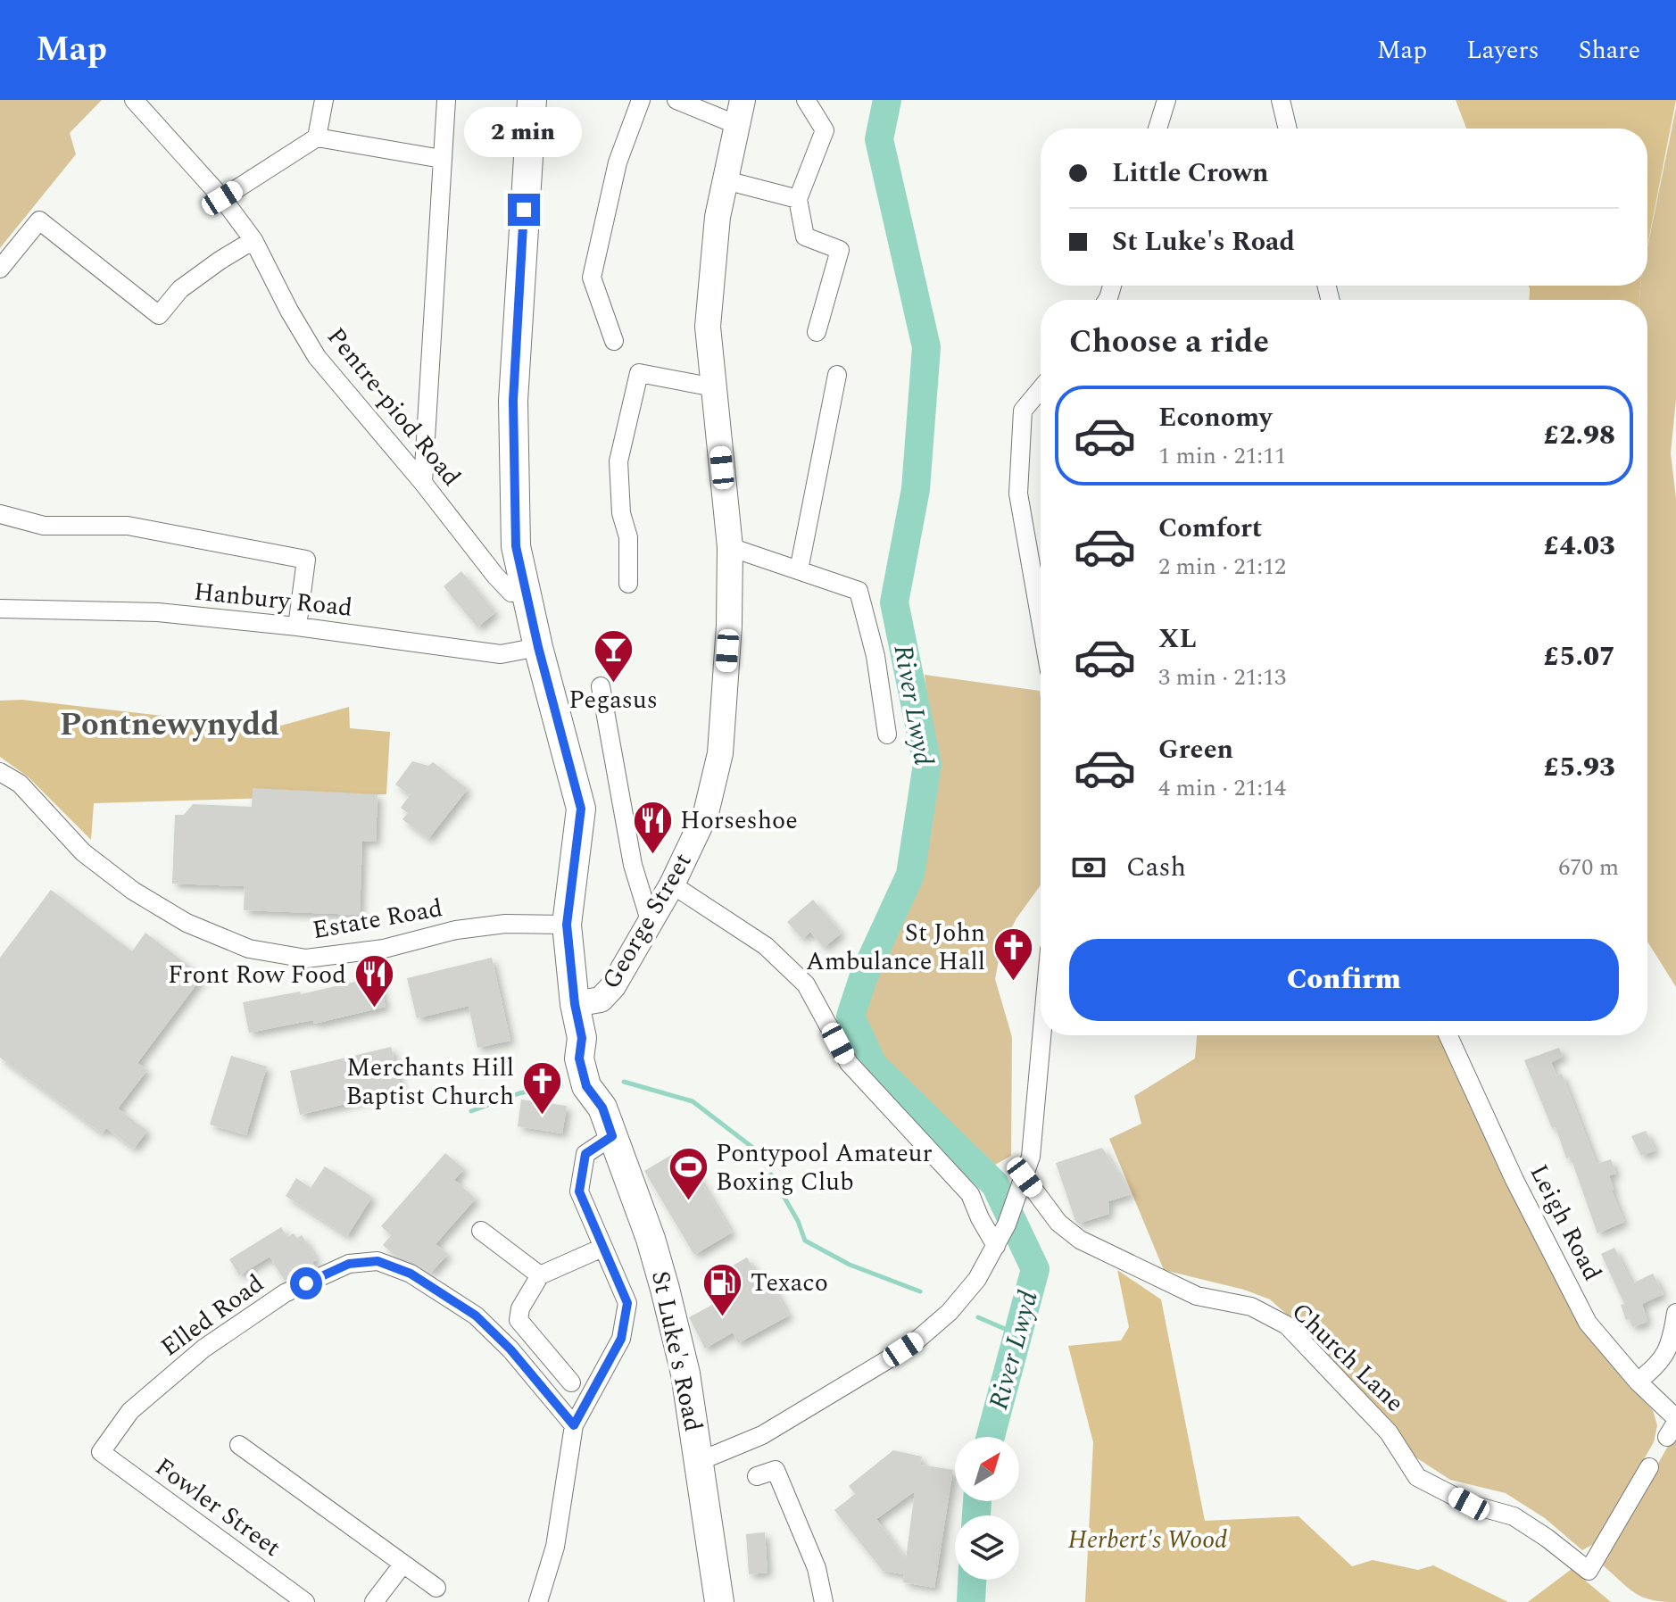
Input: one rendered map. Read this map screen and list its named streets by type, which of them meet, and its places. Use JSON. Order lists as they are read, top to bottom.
{
  "streets": {
    "main road": ["George Street", "St Luke's Road"],
    "street": [
      "Pentre-piod Road",
      "Hanbury Road",
      "Estate Road",
      "Leigh Road",
      "Elled Road",
      "Church Lane",
      "Fowler Street"
    ]
  },
  "crossings": [
    ["Pentre-piod Road", "St Luke's Road"],
    ["Hanbury Road", "St Luke's Road"],
    ["Estate Road", "St Luke's Road"],
    ["George Street", "St Luke's Road"],
    ["Elled Road", "Fowler Street"]
  ],
  "districts": ["Pontnewynydd"],
  "water": ["River Lwyd"],
  "parks": ["Herbert's Wood"],
  "places": {
    "bar": ["Pegasus"],
    "restaurant": ["Horseshoe", "Front Row Food"],
    "church": ["St John Ambulance Hall", "Merchants Hill Baptist Church"],
    "sports": ["Pontypool Amateur Boxing Club"],
    "fuel station": ["Texaco"]
  },
  "north": "top right",
  "page": {
    "header": "Map",
    "nav": ["Map", "Layers", "Share"],
    "bubble": "2 min",
    "banner": ["Little Crown", "St Luke's Road"],
    "heading": "Choose a ride",
    "list": [
      {
        "name": "Economy",
        "note": "1 min · 21:11",
        "value": "£2.98"
      },
      {
        "name": "Comfort",
        "note": "2 min · 21:12",
        "value": "£4.03"
      },
      {
        "name": "XL",
        "note": "3 min · 21:13",
        "value": "£5.07"
      },
      {
        "name": "Green",
        "note": "4 min · 21:14",
        "value": "£5.93"
      }
    ],
    "pay": ["Cash", "670 m"],
    "buttons": "Confirm"
  }
}
